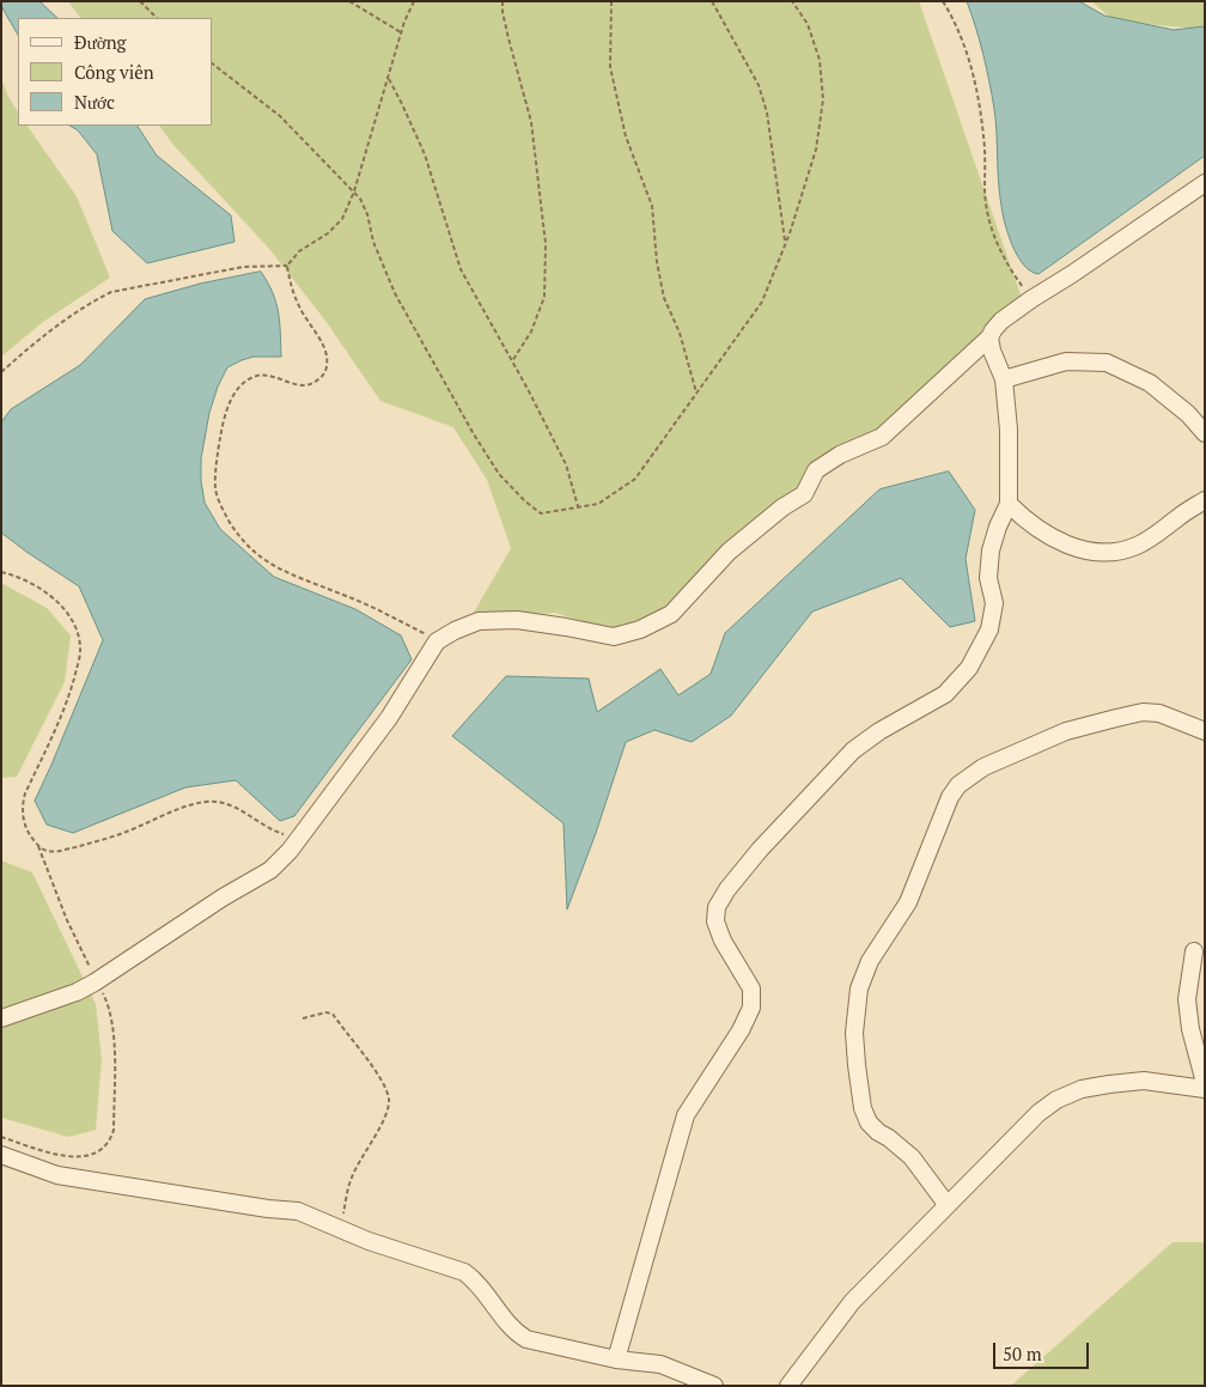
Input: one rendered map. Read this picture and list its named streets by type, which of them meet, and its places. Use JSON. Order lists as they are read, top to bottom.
{
  "legend": ["Đường", "Công viên", "Nước"],
  "scale_bar": "50 m"
}
